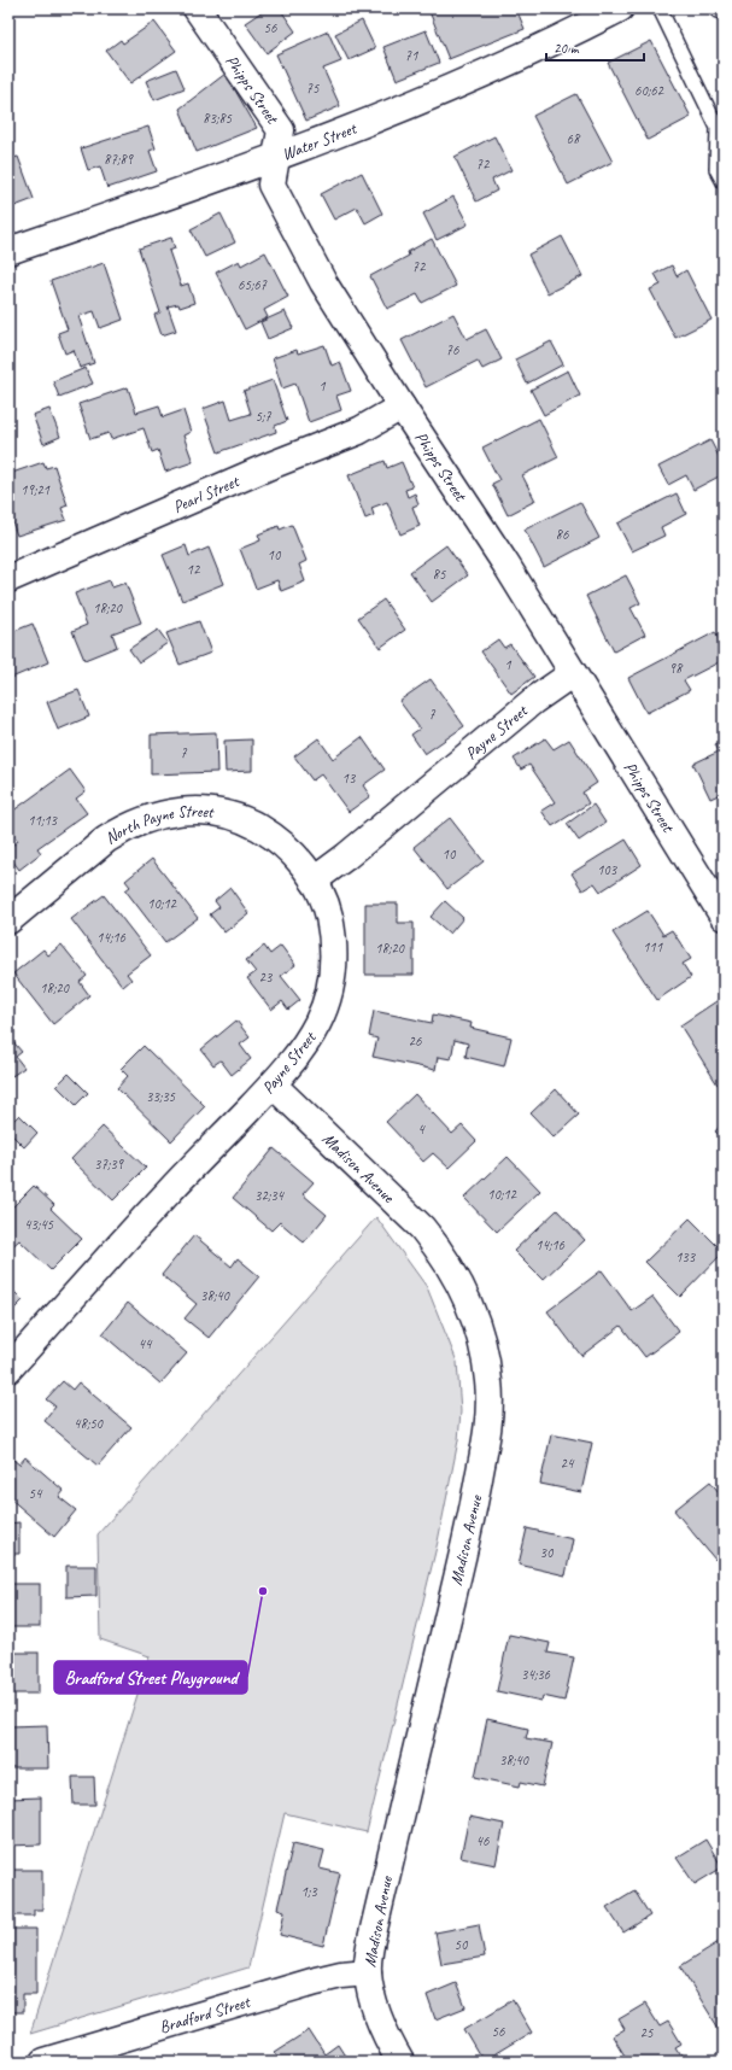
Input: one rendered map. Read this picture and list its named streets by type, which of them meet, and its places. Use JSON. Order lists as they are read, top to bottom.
{
  "streets": {
    "street": [
      "Phipps Street",
      "Water Street",
      "Pearl Street",
      "Payne Street",
      "North Payne Street",
      "Madison Avenue",
      "Bradford Street"
    ]
  },
  "crossings": [
    ["Phipps Street", "Water Street"],
    ["Phipps Street", "Pearl Street"],
    ["Phipps Street", "Payne Street"],
    ["Payne Street", "North Payne Street"],
    ["Payne Street", "Madison Avenue"],
    ["Madison Avenue", "Bradford Street"]
  ],
  "places": ["Bradford Street Playground"],
  "house_numbers": [
    "56",
    "71",
    "75",
    "60;62",
    "83;85",
    "68",
    "87;89",
    "72",
    "72",
    "65;67",
    "76",
    "1",
    "5;7",
    "19;21",
    "86",
    "10",
    "12",
    "85",
    "18;20",
    "1",
    "98",
    "7",
    "7",
    "13",
    "11;13",
    "10",
    "103",
    "10;12",
    "14;16",
    "111",
    "18;20",
    "23",
    "18;20",
    "26",
    "33;35",
    "4",
    "37;39",
    "10;12",
    "32;34",
    "43;45",
    "14;16",
    "133",
    "38;40",
    "44",
    "48;50",
    "24",
    "54",
    "30",
    "34;36",
    "38;40",
    "46",
    "1;3",
    "50",
    "56",
    "25"
  ],
  "scale_bar": "20 m"
}
